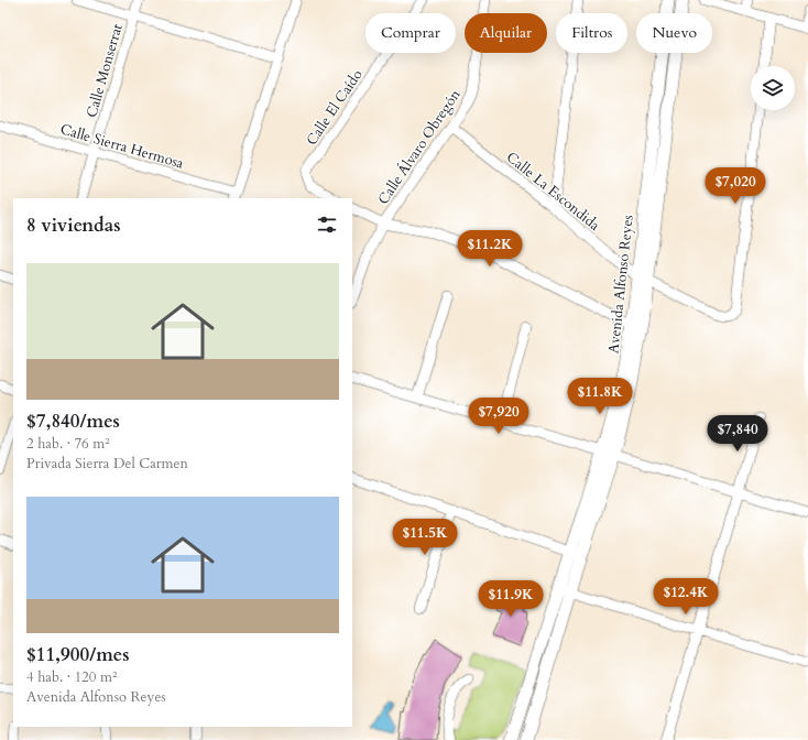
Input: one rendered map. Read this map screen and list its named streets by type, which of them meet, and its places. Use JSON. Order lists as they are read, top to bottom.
{
  "streets": {
    "main road": ["Avenida Alfonso Reyes"],
    "street": [
      "Calle Monserrat",
      "Calle El Caído",
      "Calle Sierra Hermosa",
      "Calle Álvaro Obregón",
      "Calle La Escondida"
    ]
  },
  "crossings": [
    ["Calle Monserrat", "Calle Sierra Hermosa"],
    ["Calle Álvaro Obregón", "Calle La Escondida"],
    ["Calle La Escondida", "Avenida Alfonso Reyes"]
  ],
  "page": {
    "chip": [
      "Comprar",
      "Alquilar",
      "Filtros",
      "Nuevo"
    ],
    "price": [
      "$7,020",
      "$11.2K",
      "$11.8K",
      "$7,920",
      "$7,840",
      "$11.5K",
      "$12.4K",
      "$11.9K"
    ],
    "heading": "8 viviendas",
    "list": [
      {
        "name": "$7,840/mes",
        "note": "2 hab. · 76 m² · Privada Sierra Del Carmen"
      },
      {
        "name": "$11,900/mes",
        "note": "4 hab. · 120 m² · Avenida Alfonso Reyes"
      }
    ]
  }
}
